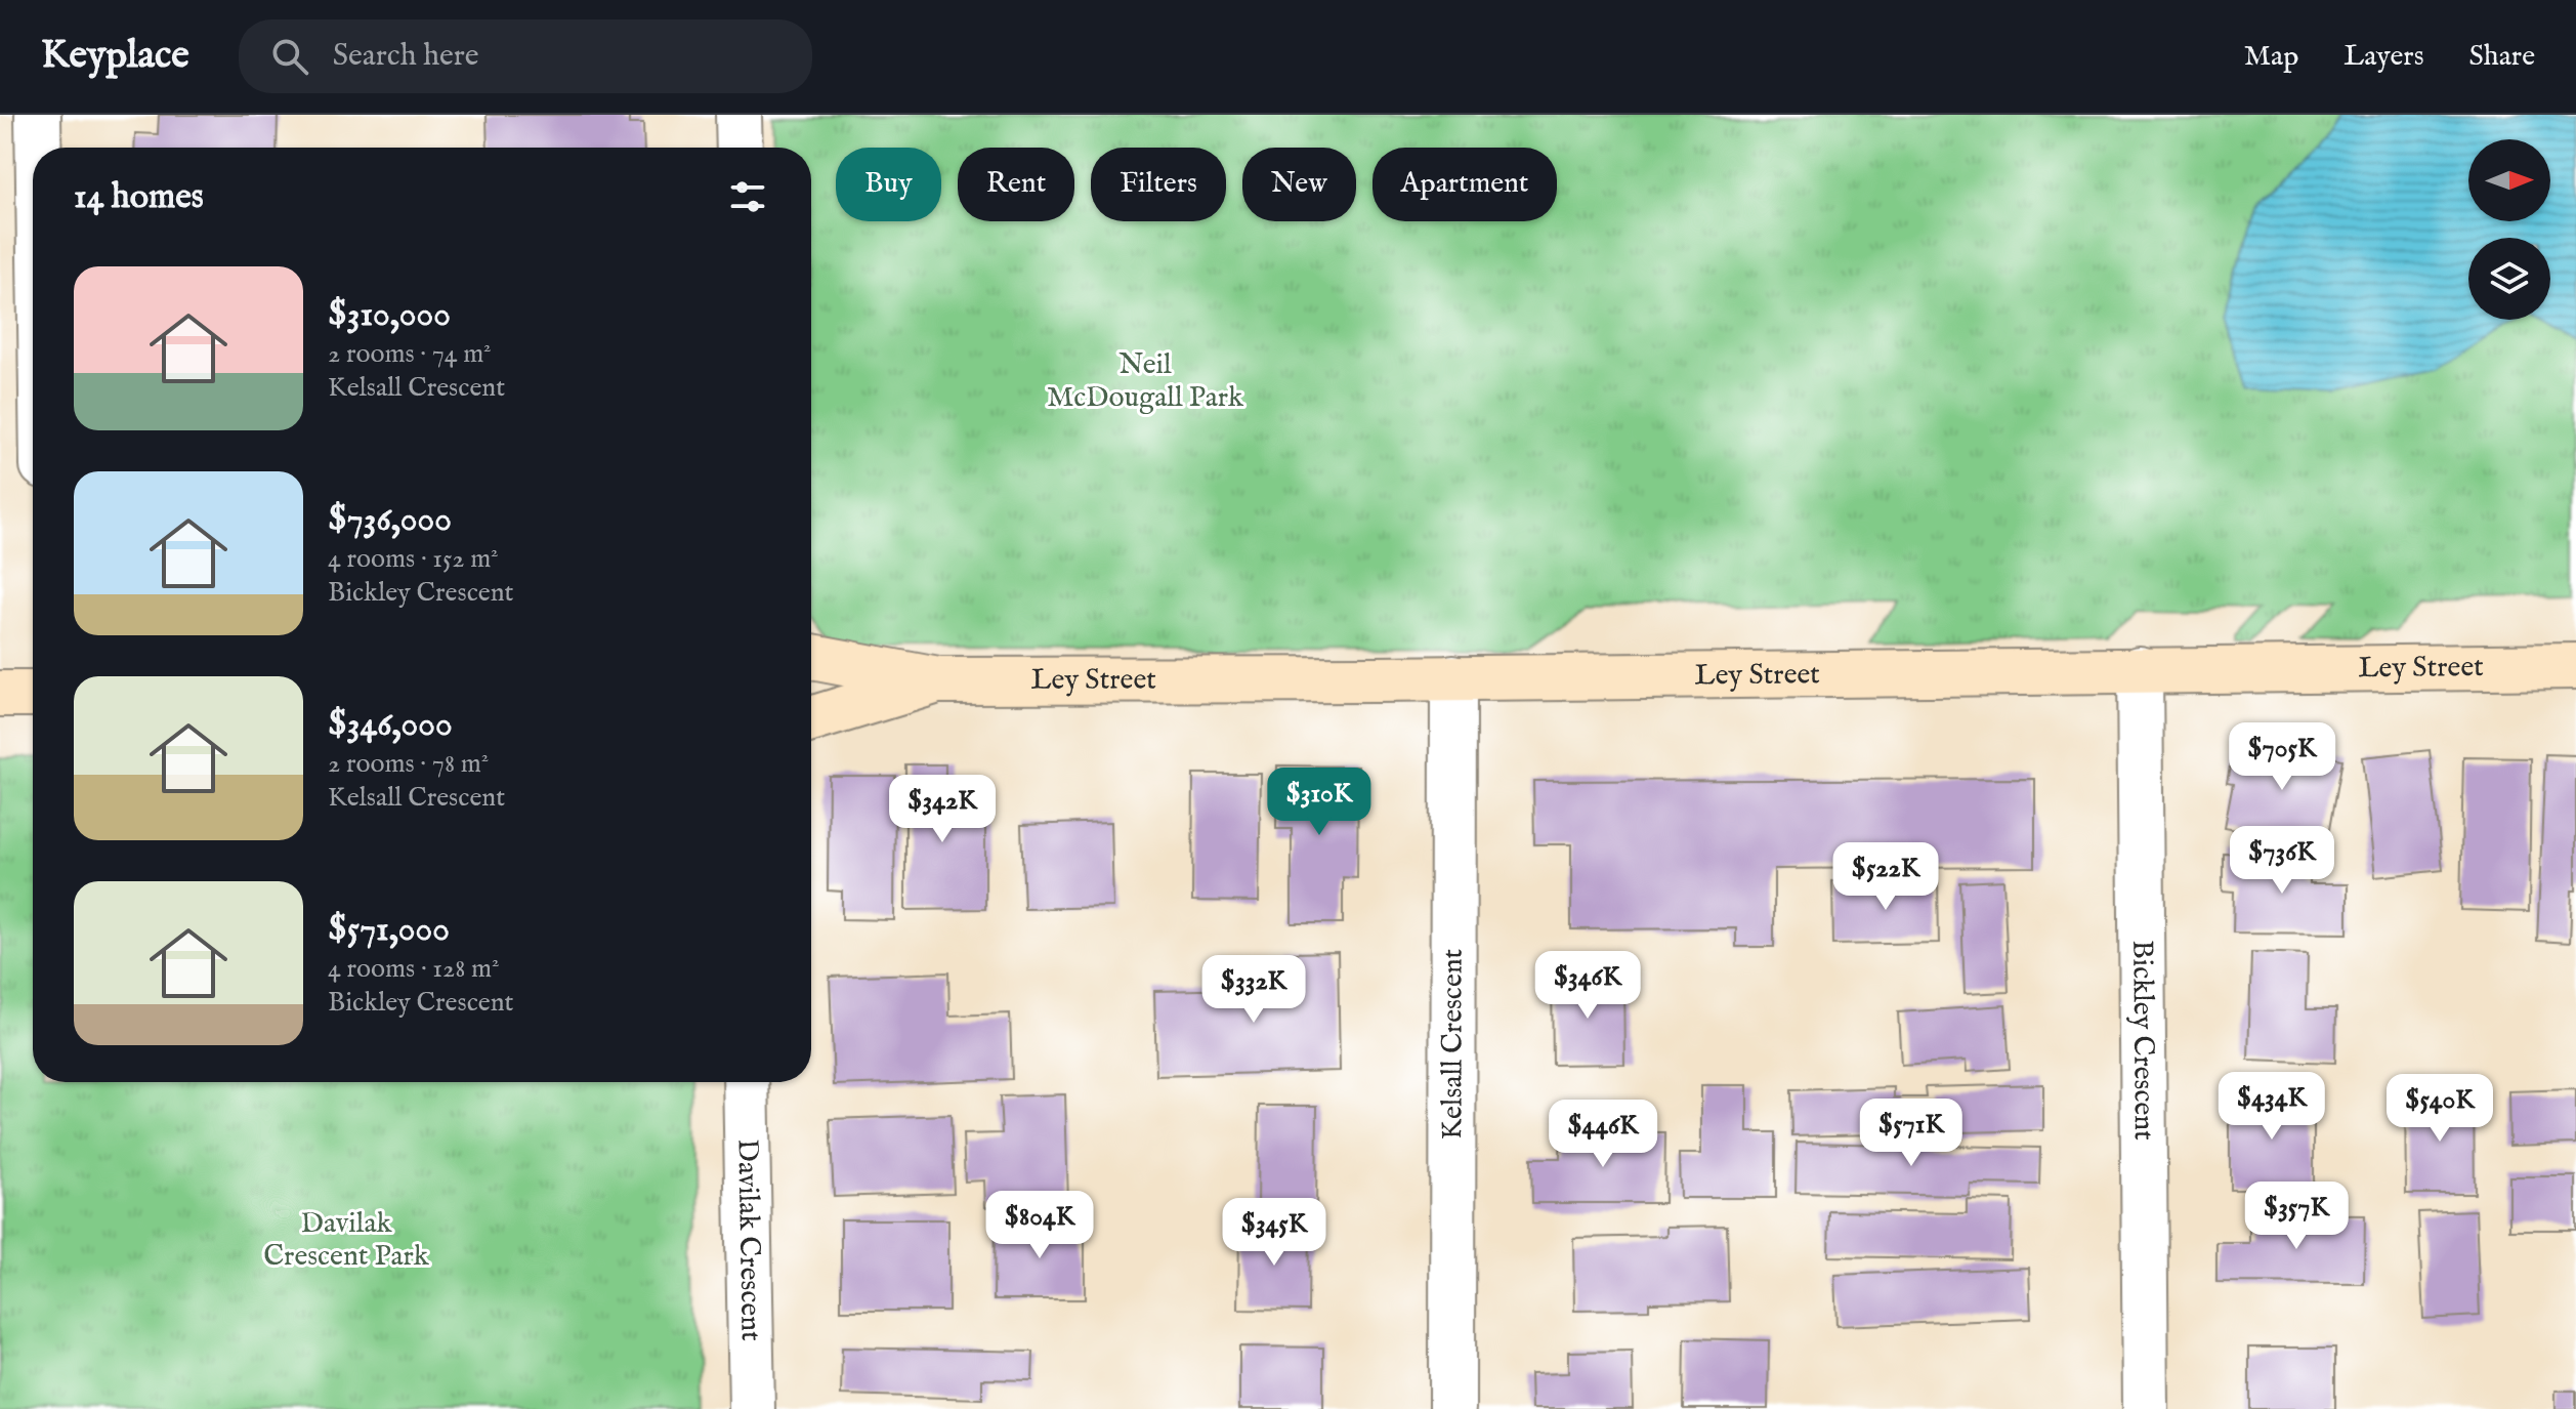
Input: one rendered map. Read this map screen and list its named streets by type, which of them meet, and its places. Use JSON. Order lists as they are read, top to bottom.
{
  "streets": {
    "street": [
      "Ley Street",
      "Bickley Crescent",
      "Kelsall Crescent",
      "Davilak Crescent"
    ]
  },
  "crossings": [
    ["Ley Street", "Bickley Crescent"],
    ["Ley Street", "Kelsall Crescent"]
  ],
  "parks": ["Neil McDougall Park", "Davilak Crescent Park"],
  "north": "right",
  "page": {
    "header": "Keyplace",
    "search": "Search here",
    "nav": ["Map", "Layers", "Share"],
    "chip": [
      "Buy",
      "Rent",
      "Filters",
      "New",
      "Apartment"
    ],
    "heading": "14 homes",
    "list": [
      {
        "name": "$310,000",
        "note": "2 rooms · 74 m² · Kelsall Crescent"
      },
      {
        "name": "$736,000",
        "note": "4 rooms · 152 m² · Bickley Crescent"
      },
      {
        "name": "$346,000",
        "note": "2 rooms · 78 m² · Kelsall Crescent"
      },
      {
        "name": "$571,000",
        "note": "4 rooms · 128 m² · Bickley Crescent"
      }
    ],
    "price": [
      "$705K",
      "$310K",
      "$342K",
      "$736K",
      "$522K",
      "$346K",
      "$332K",
      "$434K",
      "$540K",
      "$571K",
      "$446K",
      "$357K",
      "$804K",
      "$345K"
    ]
  }
}
